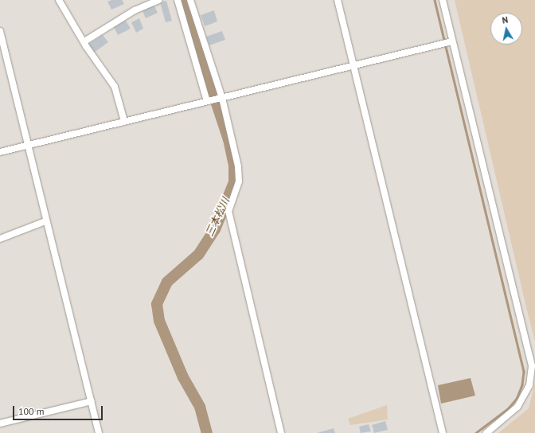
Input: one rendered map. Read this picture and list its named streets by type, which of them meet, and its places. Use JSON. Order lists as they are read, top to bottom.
{
  "water": ["三本松川"],
  "scale_bar": "100 m",
  "north": "top"
}
